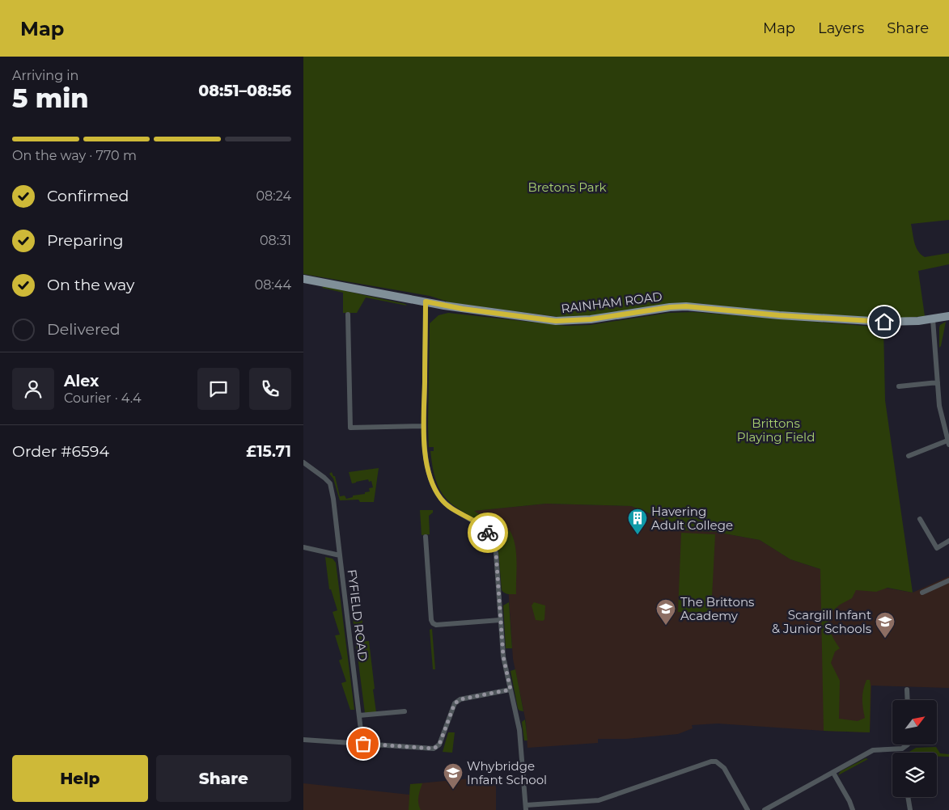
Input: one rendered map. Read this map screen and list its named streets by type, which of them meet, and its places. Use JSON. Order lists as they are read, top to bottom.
{
  "streets": {
    "main road": ["RAINHAM ROAD"],
    "street": ["FYFIELD ROAD"]
  },
  "parks": ["Bretons Park", "Brittons Playing Field"],
  "places": {
    "building": ["Havering Adult College"],
    "school or university": ["The Brittons Academy", "Scargill Infant & Junior Schools", "Whybridge Infant School"]
  },
  "north": "top right",
  "page": {
    "header": "Map",
    "nav": ["Map", "Layers", "Share"],
    "heading": ["5 min", "Arriving in", "08:51–08:56"],
    "panel": [
      "Alex",
      "Courier · 4.4",
      "Order #6594",
      "£15.71"
    ],
    "bar": "On the way · 770 m",
    "list": [
      ["Confirmed", "08:24"],
      ["Preparing", "08:31"],
      ["On the way", "08:44"],
      "Delivered"
    ],
    "buttons": ["Help", "Share"]
  }
}
